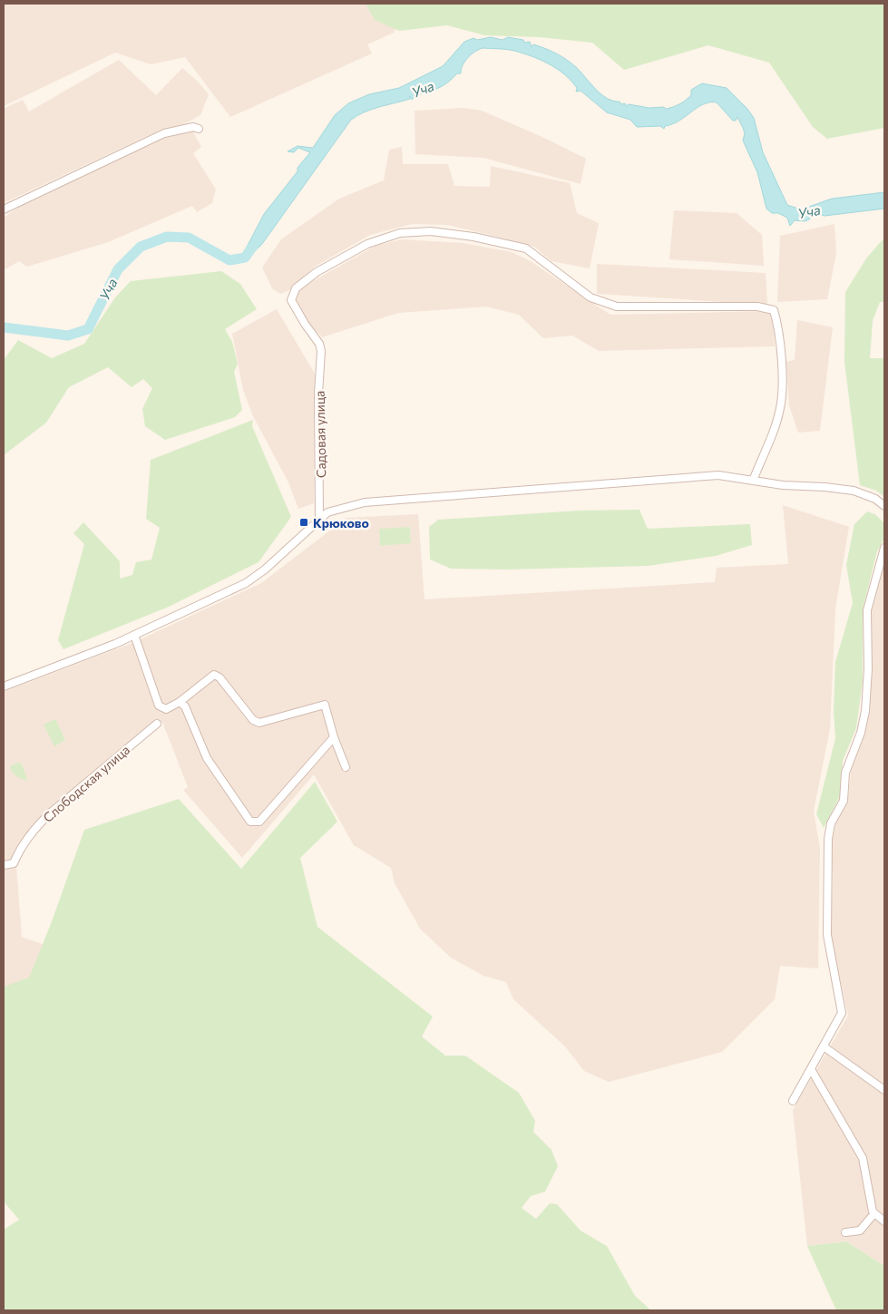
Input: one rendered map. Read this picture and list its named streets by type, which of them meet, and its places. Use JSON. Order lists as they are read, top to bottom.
{
  "streets": {
    "street": ["Садовая улица", "Слободская улица"]
  },
  "water": ["Уча"],
  "places": {
    "transit": ["Крюково"]
  }
}
